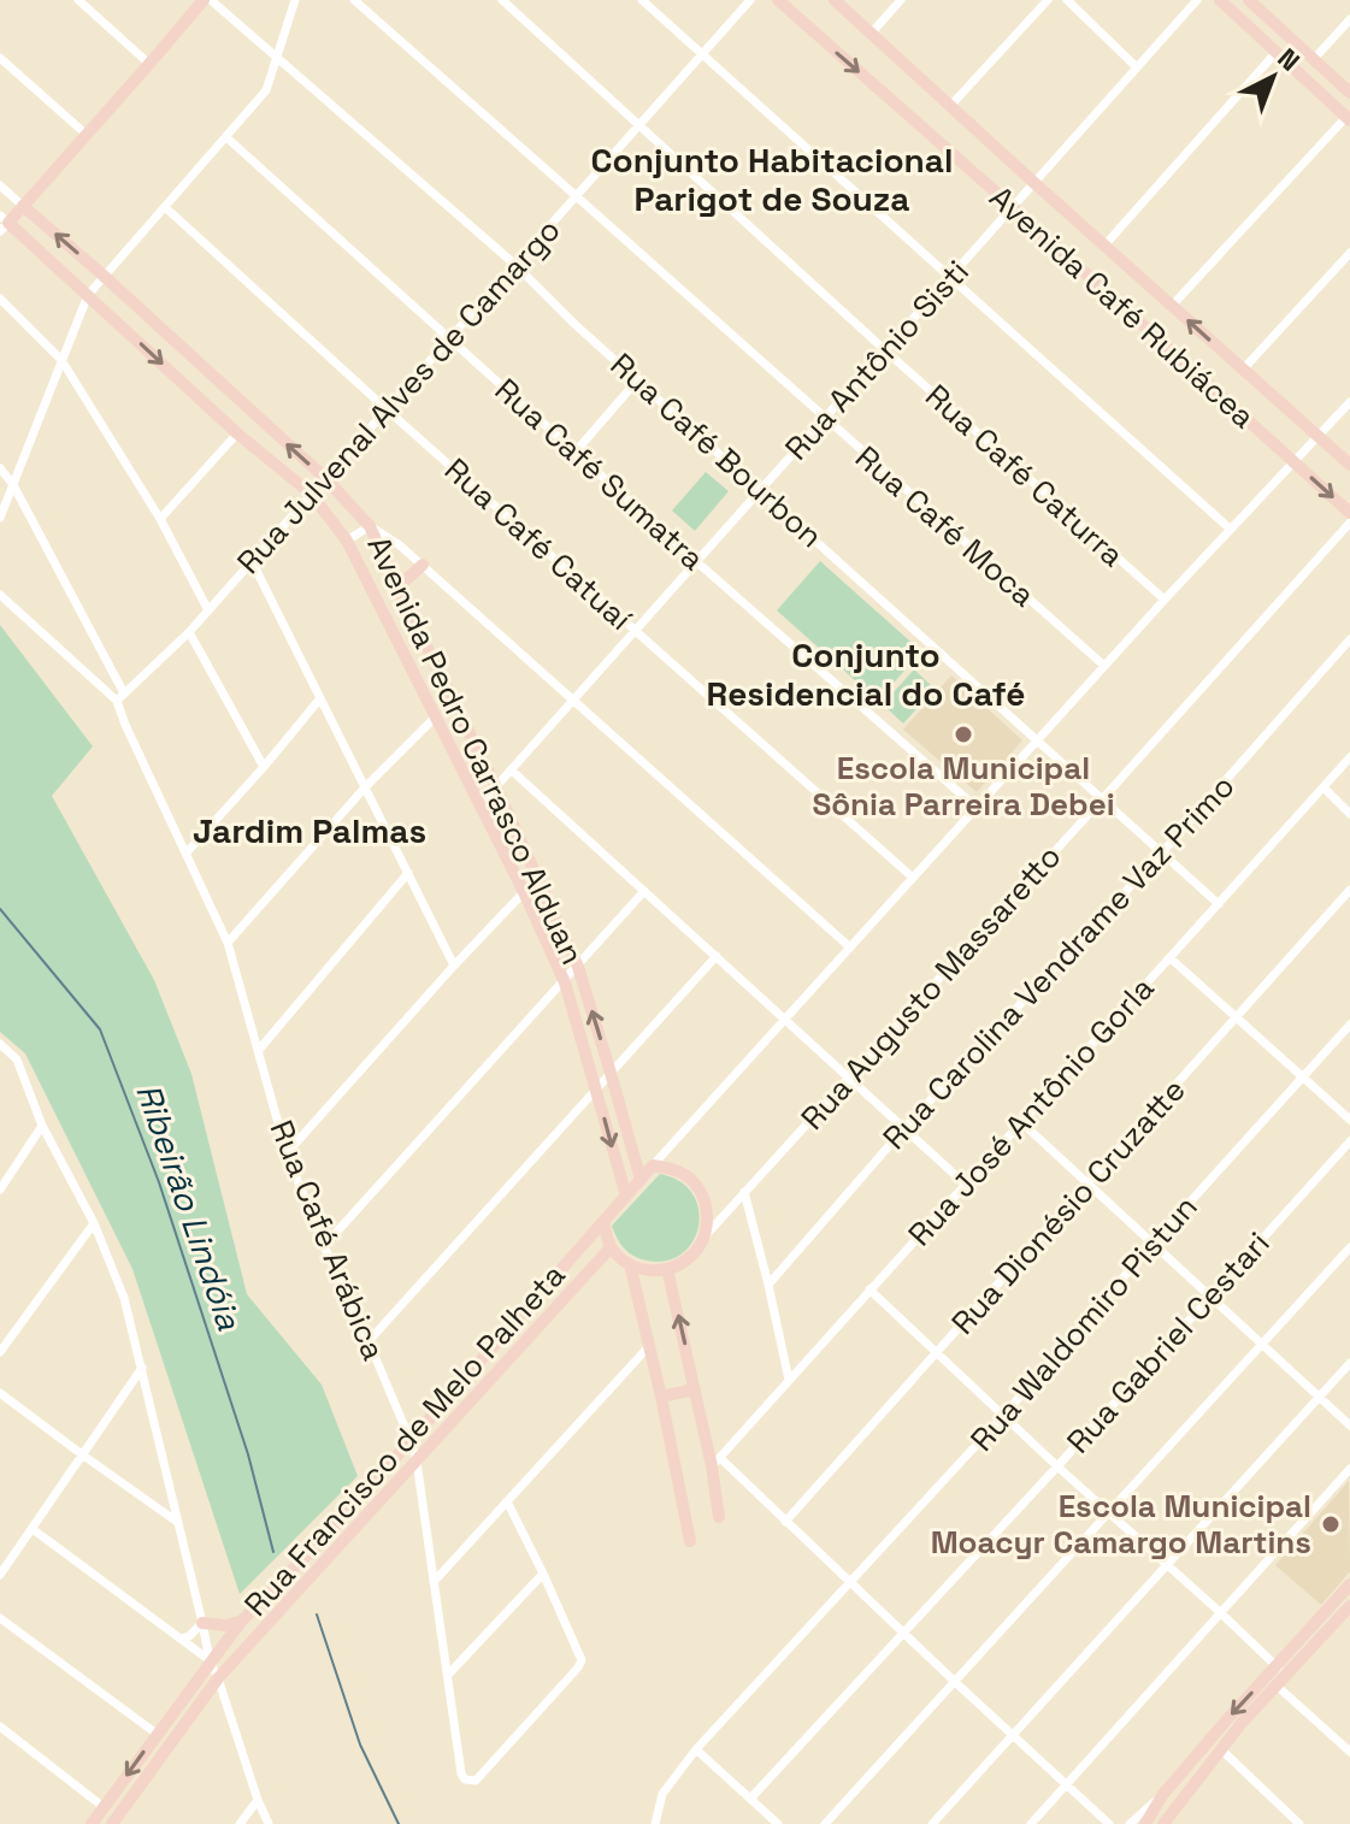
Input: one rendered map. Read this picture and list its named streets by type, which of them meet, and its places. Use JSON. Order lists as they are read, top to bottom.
{
  "streets": {
    "street": [
      "Avenida Café Rubiácea",
      "Rua Antônio Sisti",
      "Rua Julvenal Alves de Camargo",
      "Rua Café Bourbon",
      "Rua Café Sumatra",
      "Rua Café Caturra",
      "Rua Café Moca",
      "Rua Café Catuaí",
      "Avenida Pedro Carrasco Alduan",
      "Rua Carolina Vendrame Vaz Primo",
      "Rua Augusto Massaretto",
      "Rua José Antônio Gorla",
      "Rua Dionésio Cruzatte",
      "Rua Café Arábica",
      "Rua Waldomiro Pistun",
      "Rua Gabriel Cestari",
      "Rua Francisco de Melo Palheta"
    ]
  },
  "crossings": [
    ["Avenida Café Rubiácea", "Rua Antônio Sisti"],
    ["Rua Antônio Sisti", "Rua Café Bourbon"],
    ["Rua Antônio Sisti", "Rua Café Sumatra"],
    ["Rua Antônio Sisti", "Rua Café Caturra"],
    ["Rua Antônio Sisti", "Rua Café Moca"],
    ["Rua Antônio Sisti", "Rua Café Catuaí"],
    ["Rua Antônio Sisti", "Avenida Pedro Carrasco Alduan"],
    ["Rua Julvenal Alves de Camargo", "Rua Café Bourbon"],
    ["Rua Julvenal Alves de Camargo", "Rua Café Sumatra"],
    ["Rua Julvenal Alves de Camargo", "Rua Café Caturra"],
    ["Rua Julvenal Alves de Camargo", "Rua Café Moca"],
    ["Rua Julvenal Alves de Camargo", "Rua Café Catuaí"],
    ["Rua Julvenal Alves de Camargo", "Avenida Pedro Carrasco Alduan"],
    ["Rua Julvenal Alves de Camargo", "Rua Café Arábica"],
    ["Rua Café Bourbon", "Rua Carolina Vendrame Vaz Primo"],
    ["Rua Café Bourbon", "Rua Augusto Massaretto"],
    ["Rua Café Bourbon", "Rua José Antônio Gorla"],
    ["Avenida Pedro Carrasco Alduan", "Rua Augusto Massaretto"],
    ["Avenida Pedro Carrasco Alduan", "Rua Francisco de Melo Palheta"],
    ["Rua Augusto Massaretto", "Rua Francisco de Melo Palheta"],
    ["Rua Café Arábica", "Rua Francisco de Melo Palheta"]
  ],
  "districts": ["Conjunto Habitacional Parigot de Souza", "Conjunto Residencial do Café", "Jardim Palmas"],
  "water": ["Ribeirão Lindóia"],
  "places": ["Escola Municipal Sônia Parreira Debei", "Escola Municipal Moacyr Camargo Martins"],
  "north": "top right"
}
